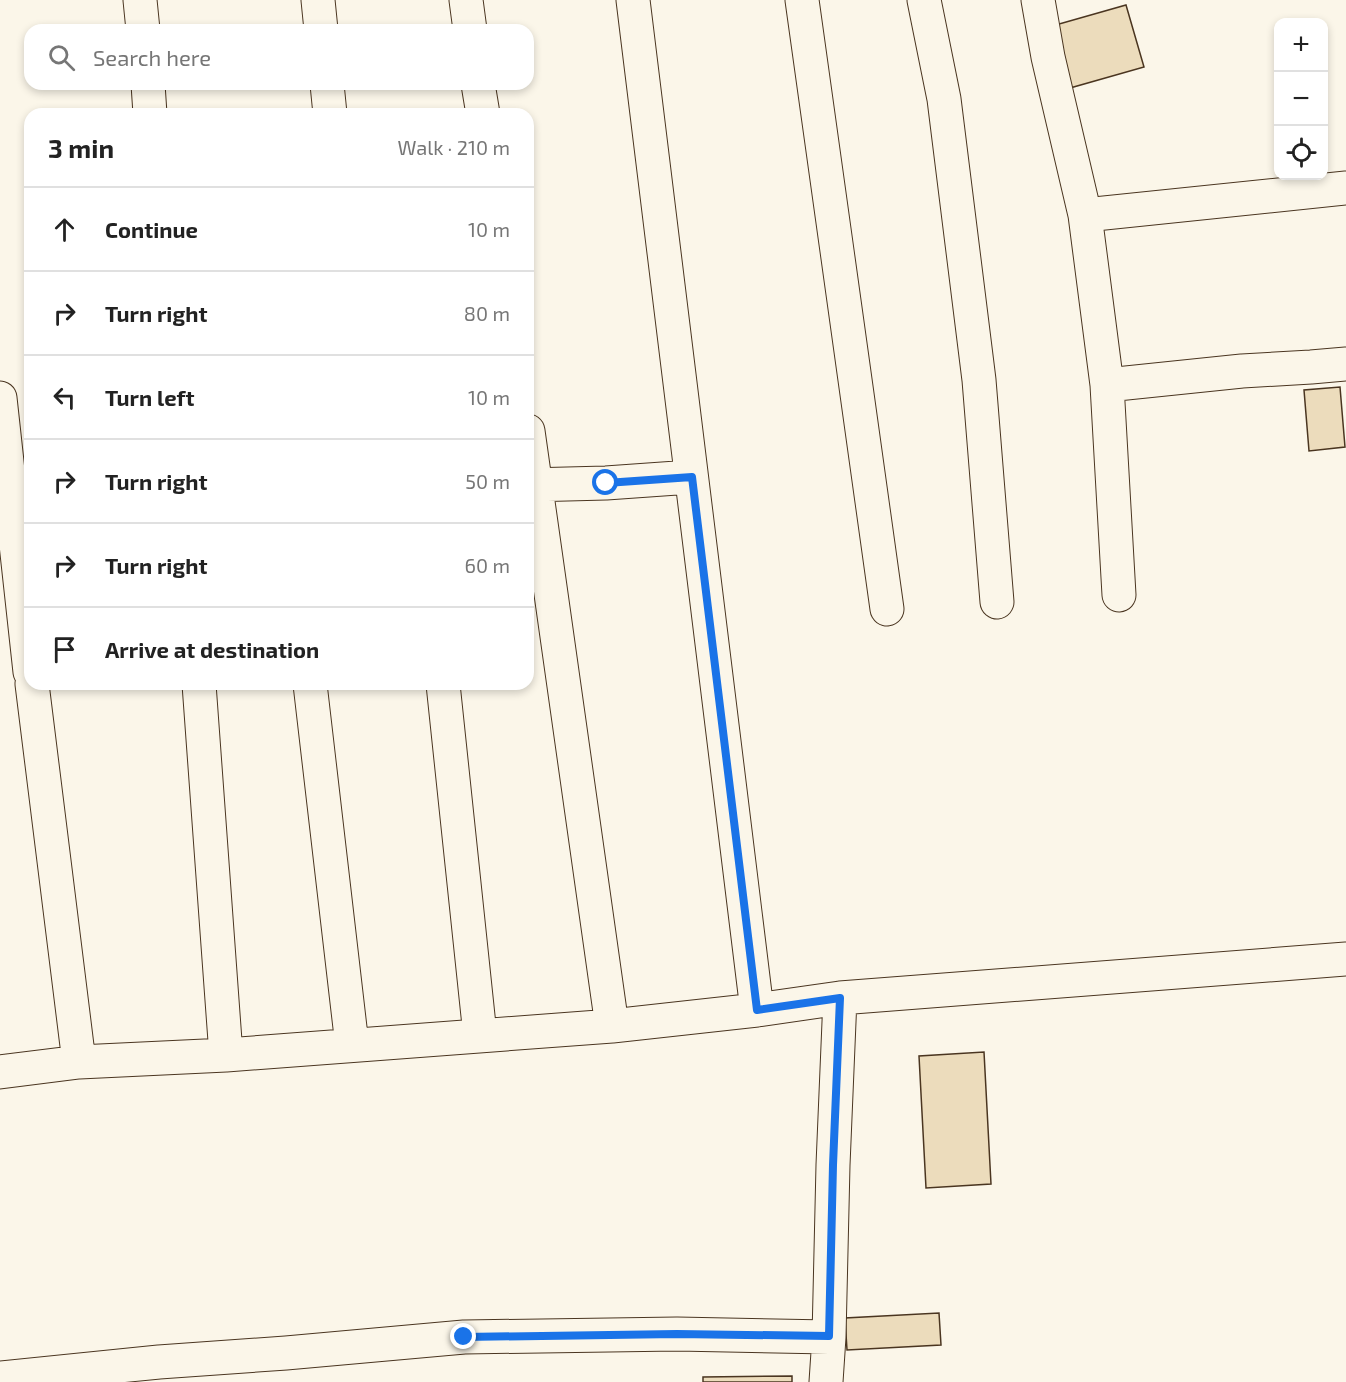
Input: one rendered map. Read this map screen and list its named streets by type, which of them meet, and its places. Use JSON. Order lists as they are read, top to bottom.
{
  "page": {
    "map_buttons": ["+", "−"],
    "search": "Search here",
    "heading": ["3 min", "Walk · 210 m"],
    "list": [
      ["Continue", "10 m"],
      ["Turn right", "80 m"],
      ["Turn left", "10 m"],
      ["Turn right", "50 m"],
      ["Turn right", "60 m"],
      "Arrive at destination"
    ]
  }
}
